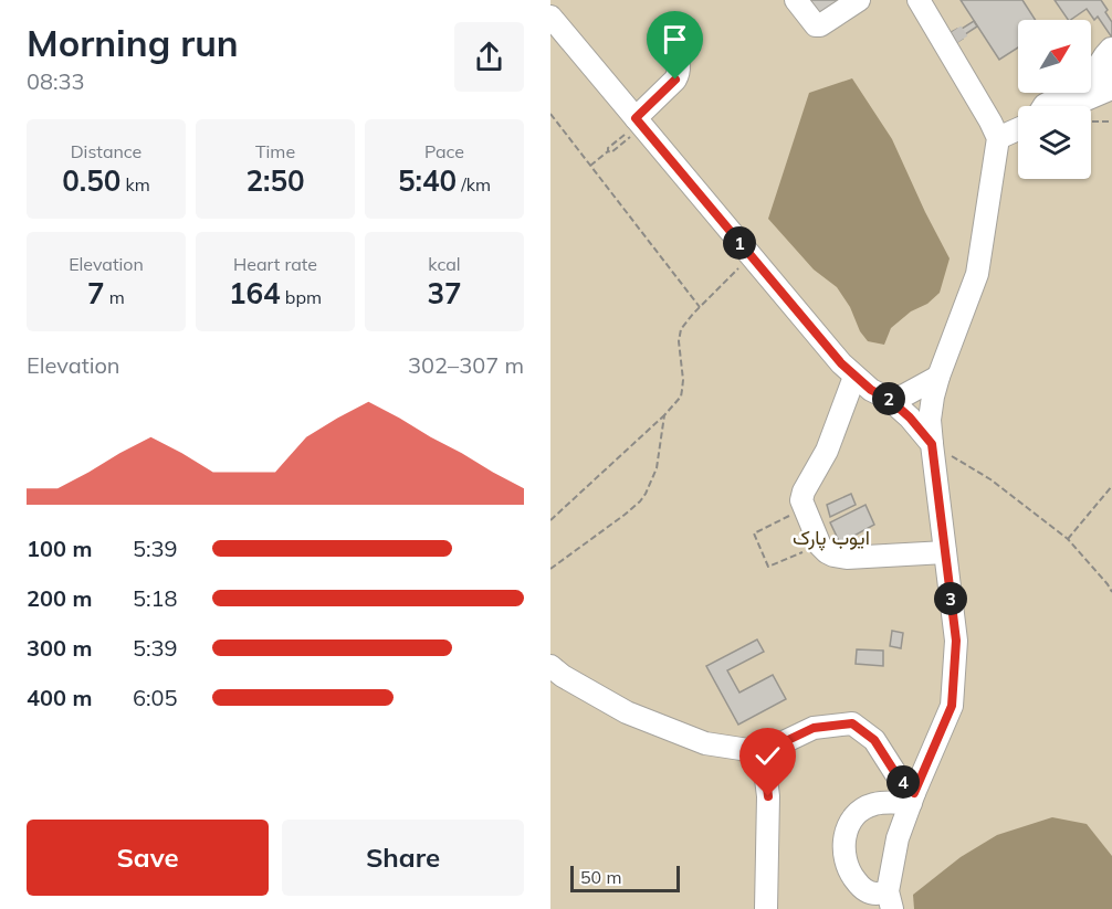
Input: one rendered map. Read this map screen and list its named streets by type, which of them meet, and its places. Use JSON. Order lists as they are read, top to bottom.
{
  "parks": ["ایوب پارک"],
  "scale_bar": "50 m",
  "north": "top right",
  "page": {
    "heading": ["Morning run", "08:33"],
    "stats": [
      ["Distance", "0.50 km"],
      ["Time", "2:50"],
      ["Pace", "5:40 /km"],
      ["Elevation", "7 m"],
      ["Heart rate", "164 bpm"],
      ["kcal", "37"]
    ],
    "pins": [
      "1",
      "2",
      "3",
      "4"
    ],
    "chart": ["Elevation", "302–307 m"],
    "list": [
      {
        "name": "100 m",
        "note": "5:39"
      },
      {
        "name": "200 m",
        "note": "5:18"
      },
      {
        "name": "300 m",
        "note": "5:39"
      },
      {
        "name": "400 m",
        "note": "6:05"
      }
    ],
    "buttons": ["Save", "Share"],
    "scale": "50 m"
  }
}
